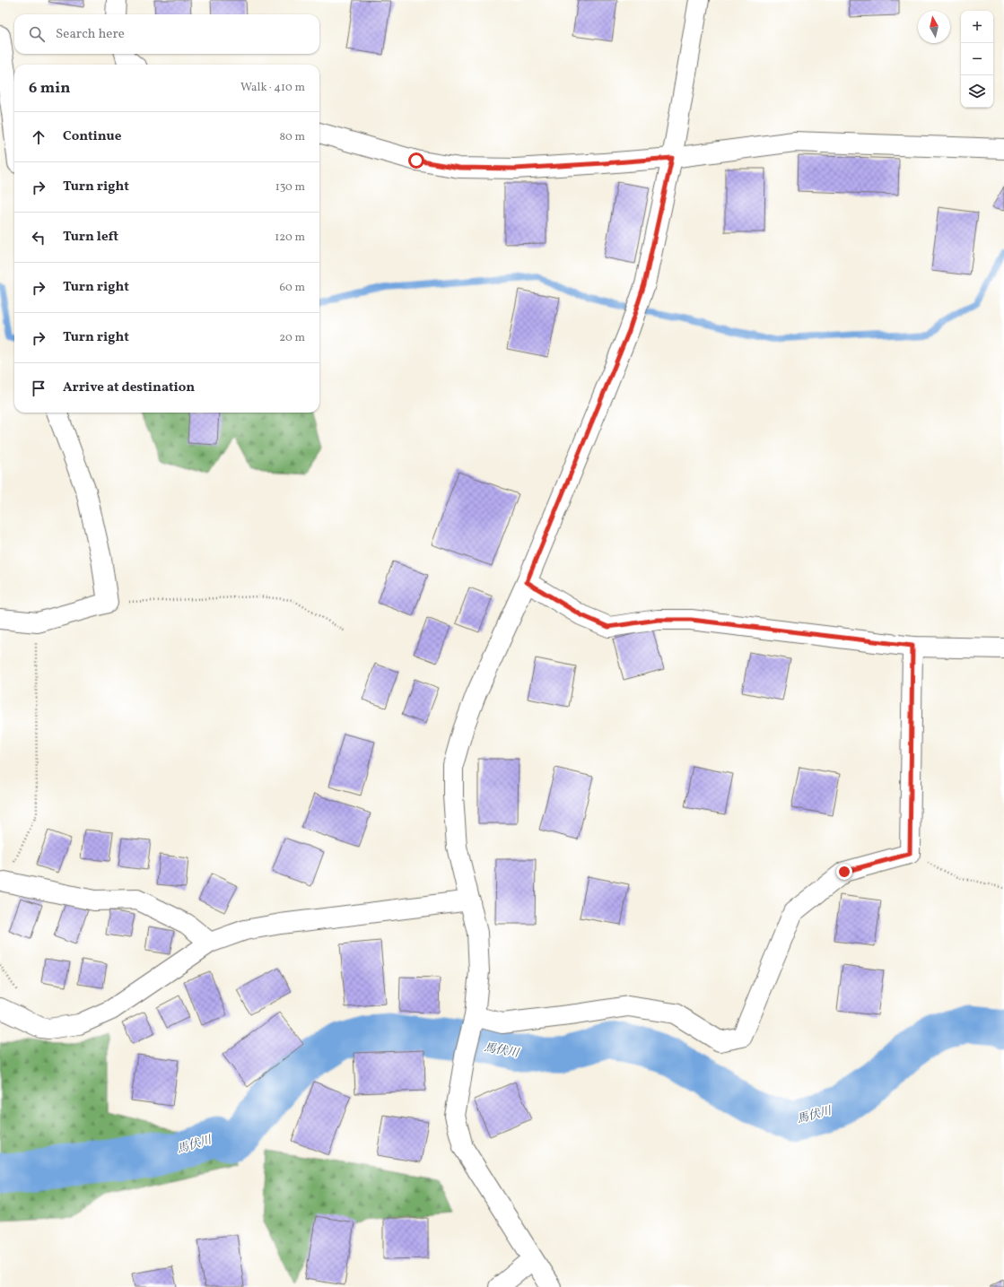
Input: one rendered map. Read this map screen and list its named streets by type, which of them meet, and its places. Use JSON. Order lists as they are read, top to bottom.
{
  "water": ["馬伏川"],
  "north": "top",
  "page": {
    "map_buttons": ["+", "−"],
    "search": "Search here",
    "heading": ["6 min", "Walk · 410 m"],
    "list": [
      ["Continue", "80 m"],
      ["Turn right", "130 m"],
      ["Turn left", "120 m"],
      ["Turn right", "60 m"],
      ["Turn right", "20 m"],
      "Arrive at destination"
    ]
  }
}
